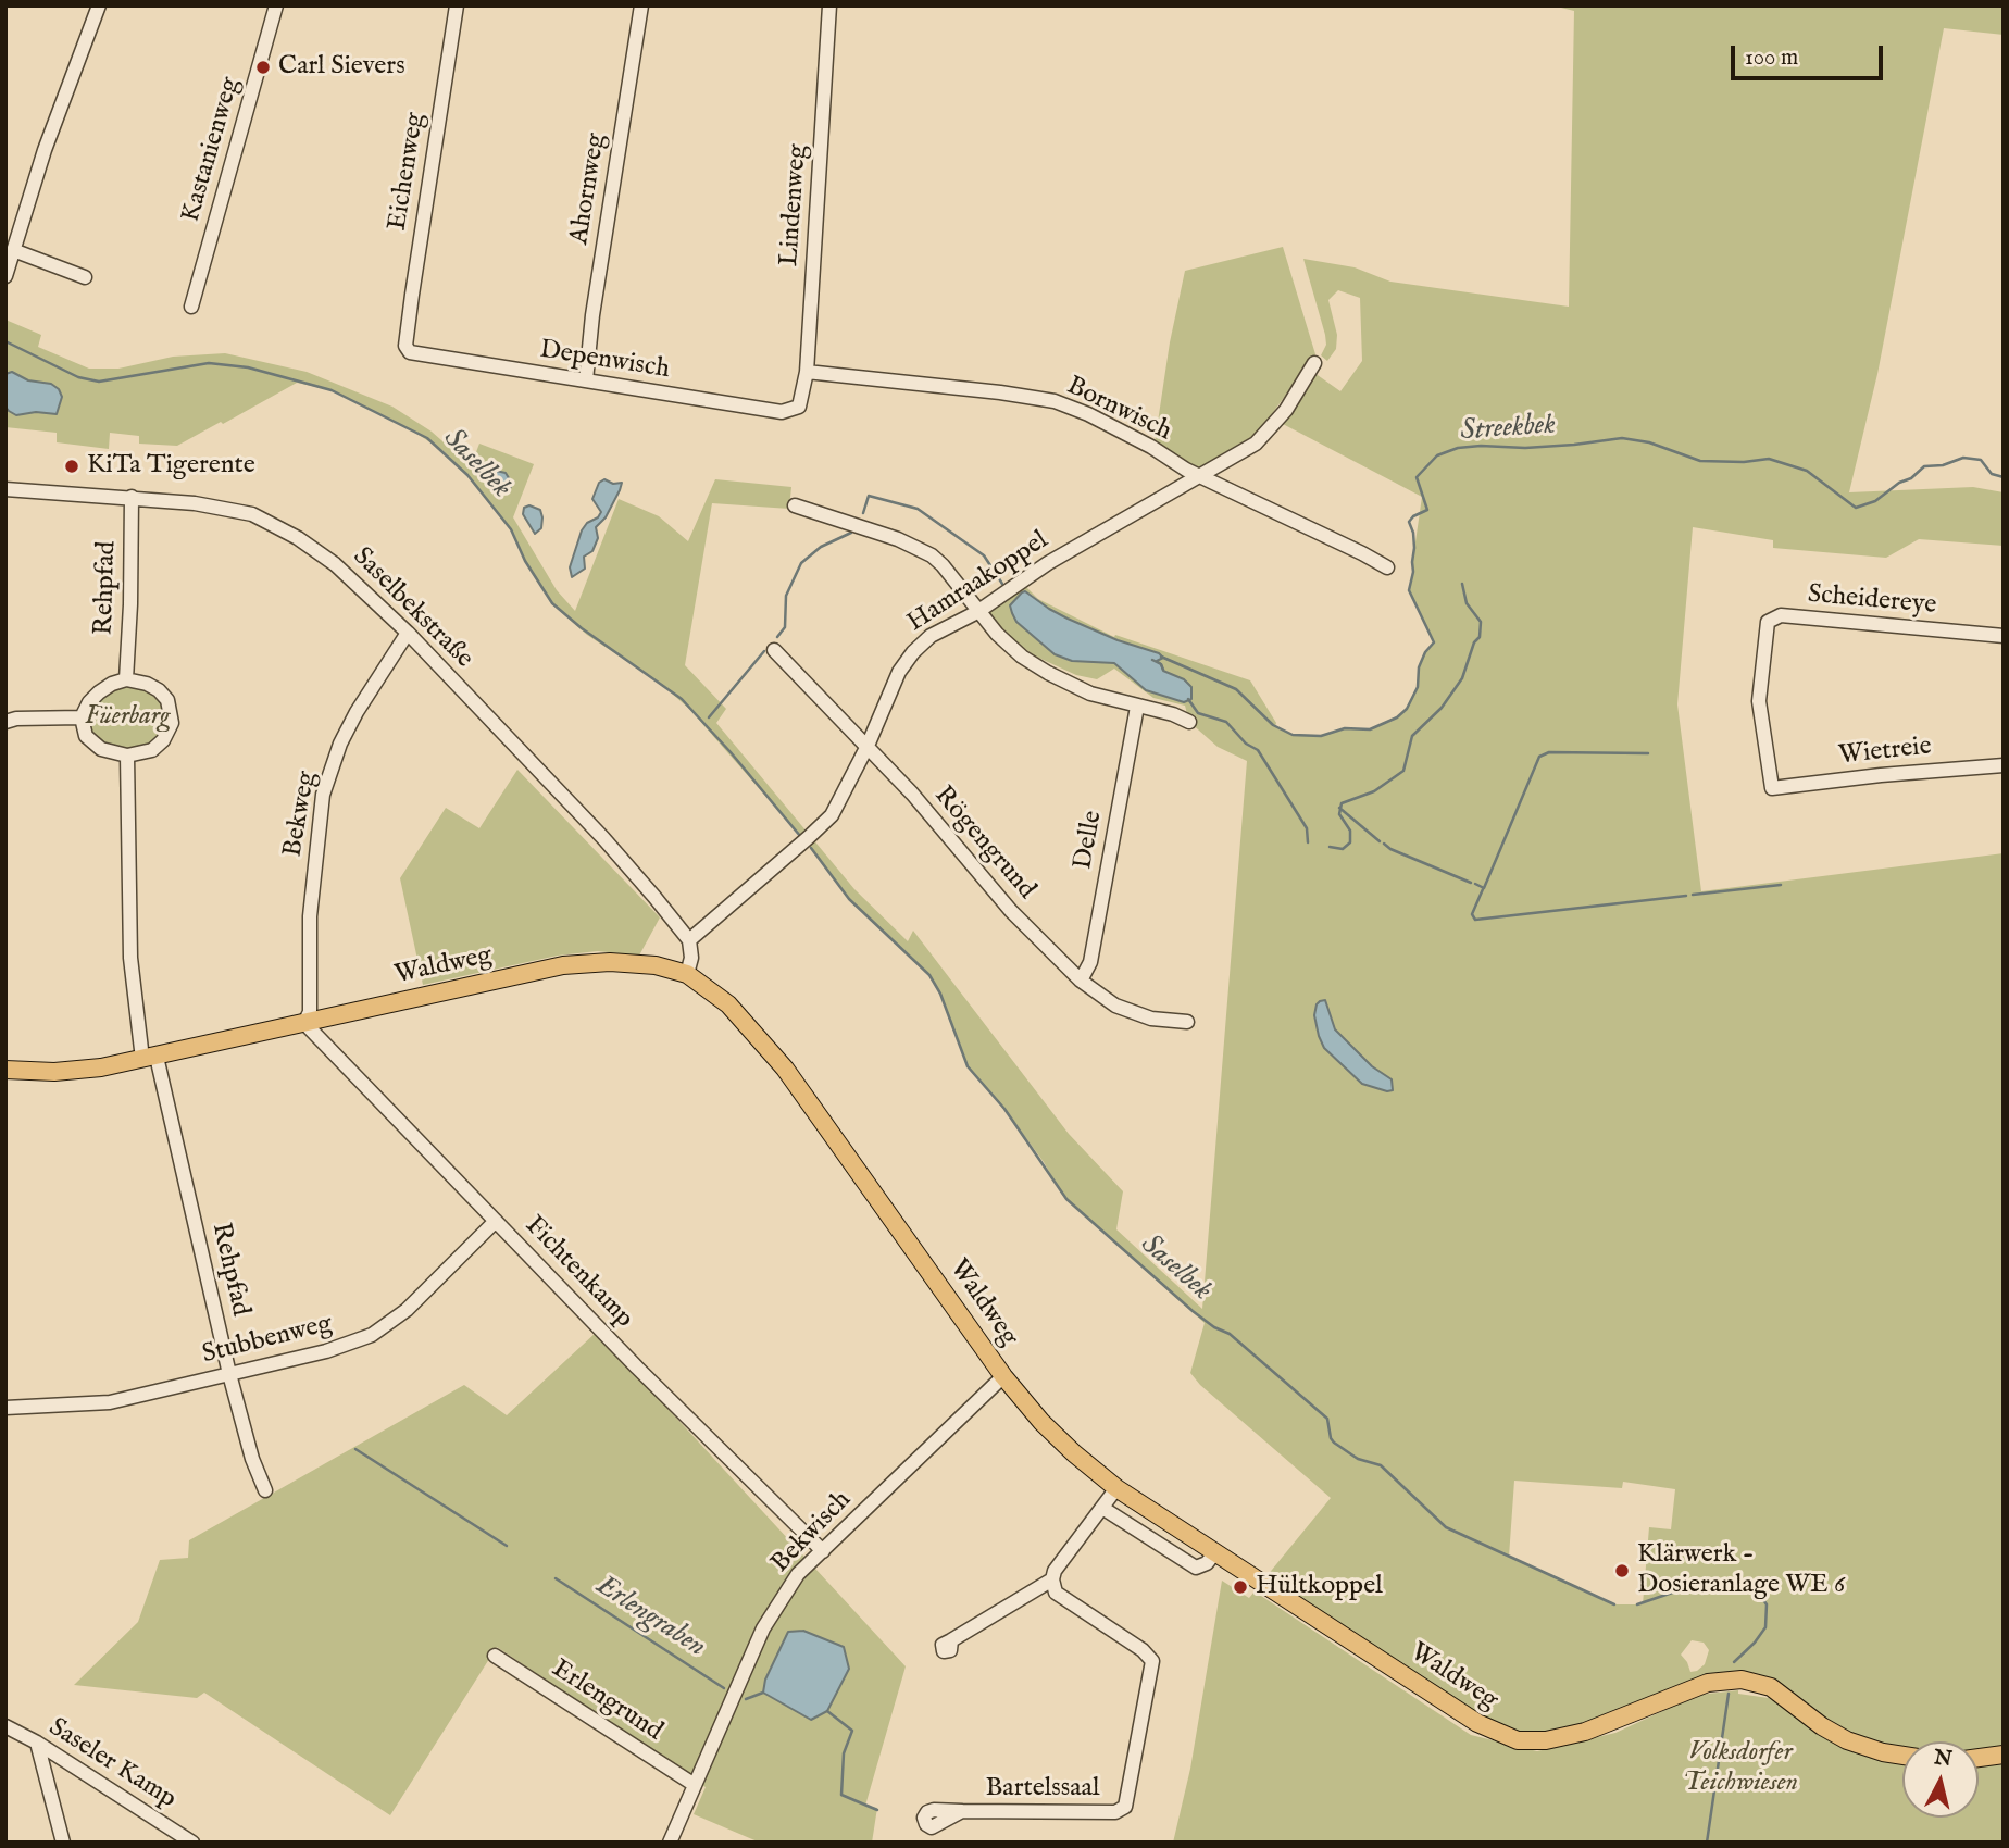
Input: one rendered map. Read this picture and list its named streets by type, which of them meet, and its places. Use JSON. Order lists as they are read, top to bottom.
{
  "streets": {
    "main road": ["Waldweg"],
    "street": [
      "Kastanienweg",
      "Eichenweg",
      "Ahornweg",
      "Lindenweg",
      "Depenwisch",
      "Bornwisch",
      "Hamraakoppel",
      "Rehpfad",
      "Scheidereye",
      "Saselbekstraße",
      "Wietreie",
      "Bekweg",
      "Delle",
      "Rögengrund",
      "Fichtenkamp",
      "Stubbenweg",
      "Bekwisch",
      "Erlengrund",
      "Saseler Kamp",
      "Bartelssaal"
    ]
  },
  "crossings": [
    ["Eichenweg", "Depenwisch"],
    ["Ahornweg", "Depenwisch"],
    ["Lindenweg", "Depenwisch"],
    ["Lindenweg", "Bornwisch"],
    ["Bornwisch", "Hamraakoppel"],
    ["Hamraakoppel", "Saselbekstraße"],
    ["Hamraakoppel", "Rögengrund"],
    ["Rehpfad", "Saselbekstraße"],
    ["Rehpfad", "Waldweg"],
    ["Rehpfad", "Stubbenweg"],
    ["Scheidereye", "Wietreie"],
    ["Saselbekstraße", "Bekweg"],
    ["Bekweg", "Waldweg"],
    ["Bekweg", "Fichtenkamp"],
    ["Delle", "Rögengrund"],
    ["Waldweg", "Fichtenkamp"],
    ["Waldweg", "Bekwisch"],
    ["Fichtenkamp", "Stubbenweg"],
    ["Fichtenkamp", "Bekwisch"],
    ["Bekwisch", "Erlengrund"]
  ],
  "water": ["Streekbek", "Saselbek", "Erlengraben"],
  "parks": ["Füerbarg", "Volksdorfer Teichwiesen"],
  "places": [
    "Carl Sievers",
    "KiTa Tigerente",
    "Klärwerk - Dosieranlage WE 6",
    "Hültkoppel"
  ],
  "scale_bar": "100 m",
  "north": "top"
}
